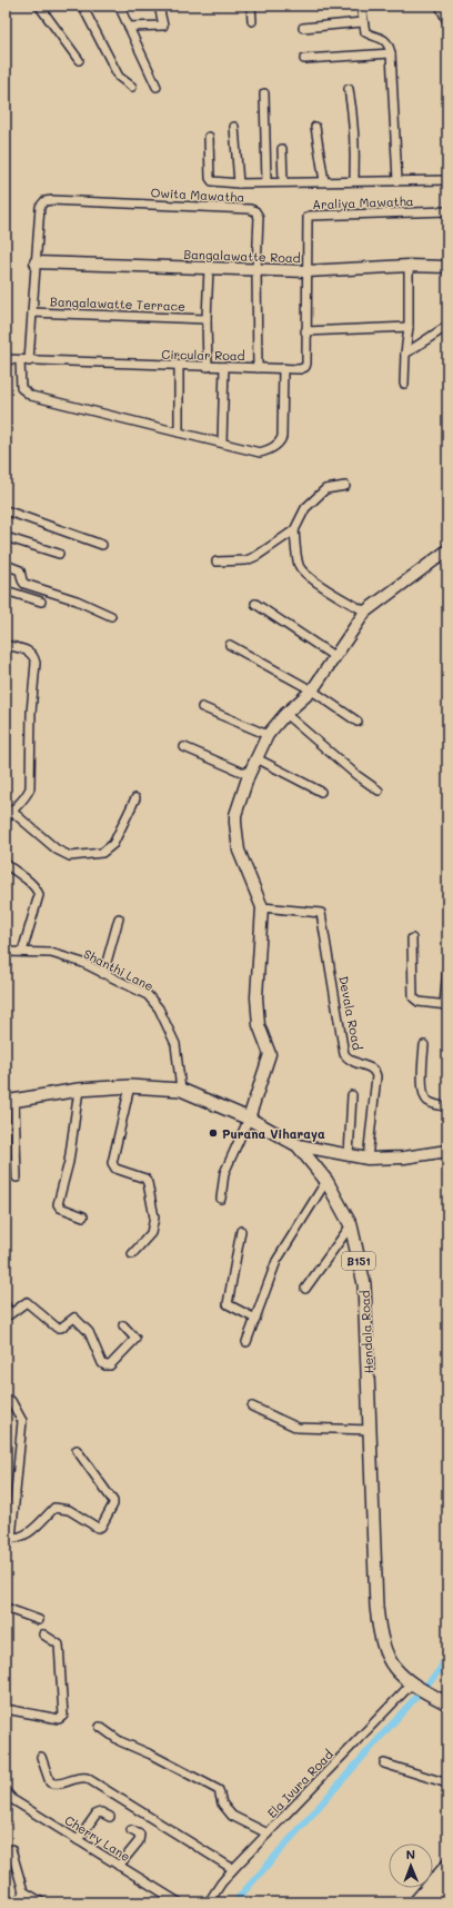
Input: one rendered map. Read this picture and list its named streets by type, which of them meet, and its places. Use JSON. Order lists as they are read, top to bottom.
{
  "streets": {
    "main road": ["B151", "Hendala Road"],
    "street": [
      "Owita Mawatha",
      "Araliya Mawatha",
      "Bangalawatte Road",
      "Bangalawatte Terrace",
      "Circular Road",
      "Shanthi Lane",
      "Devala Road",
      "Ela Ivura Road",
      "Cherry Lane"
    ]
  },
  "crossings": [
    ["Owita Mawatha", "Bangalawatte Road"],
    ["Owita Mawatha", "Bangalawatte Terrace"],
    ["Owita Mawatha", "Circular Road"],
    ["Araliya Mawatha", "Bangalawatte Road"],
    ["Araliya Mawatha", "Circular Road"],
    ["Bangalawatte Road", "Bangalawatte Terrace"],
    ["Bangalawatte Road", "Circular Road"],
    ["Shanthi Lane", "Hendala Road"],
    ["Hendala Road", "Ela Ivura Road"]
  ],
  "places": ["Purana Viharaya"],
  "north": "top"
}
